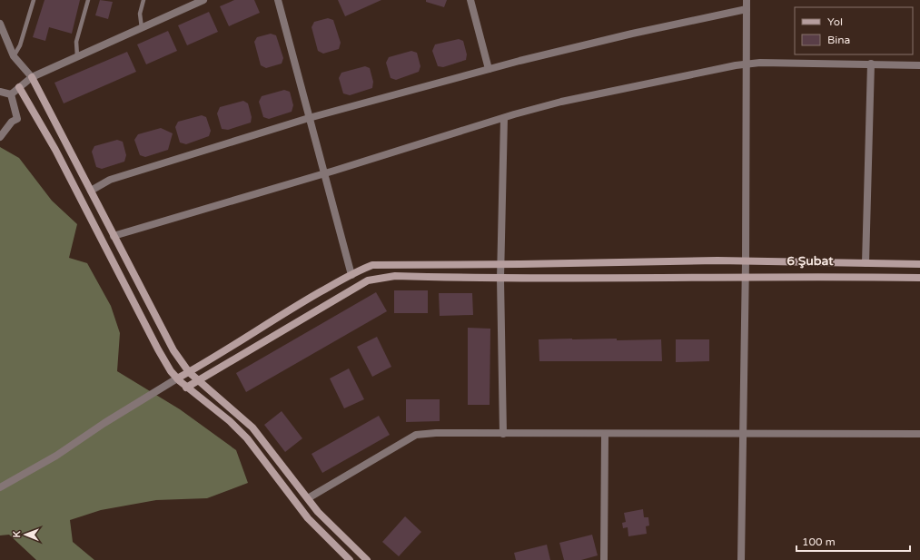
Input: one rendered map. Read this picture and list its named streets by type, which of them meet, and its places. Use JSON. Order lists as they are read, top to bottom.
{
  "districts": ["6 Şubat"],
  "legend": ["Yol", "Bina"],
  "scale_bar": "100 m",
  "north": "left"
}
